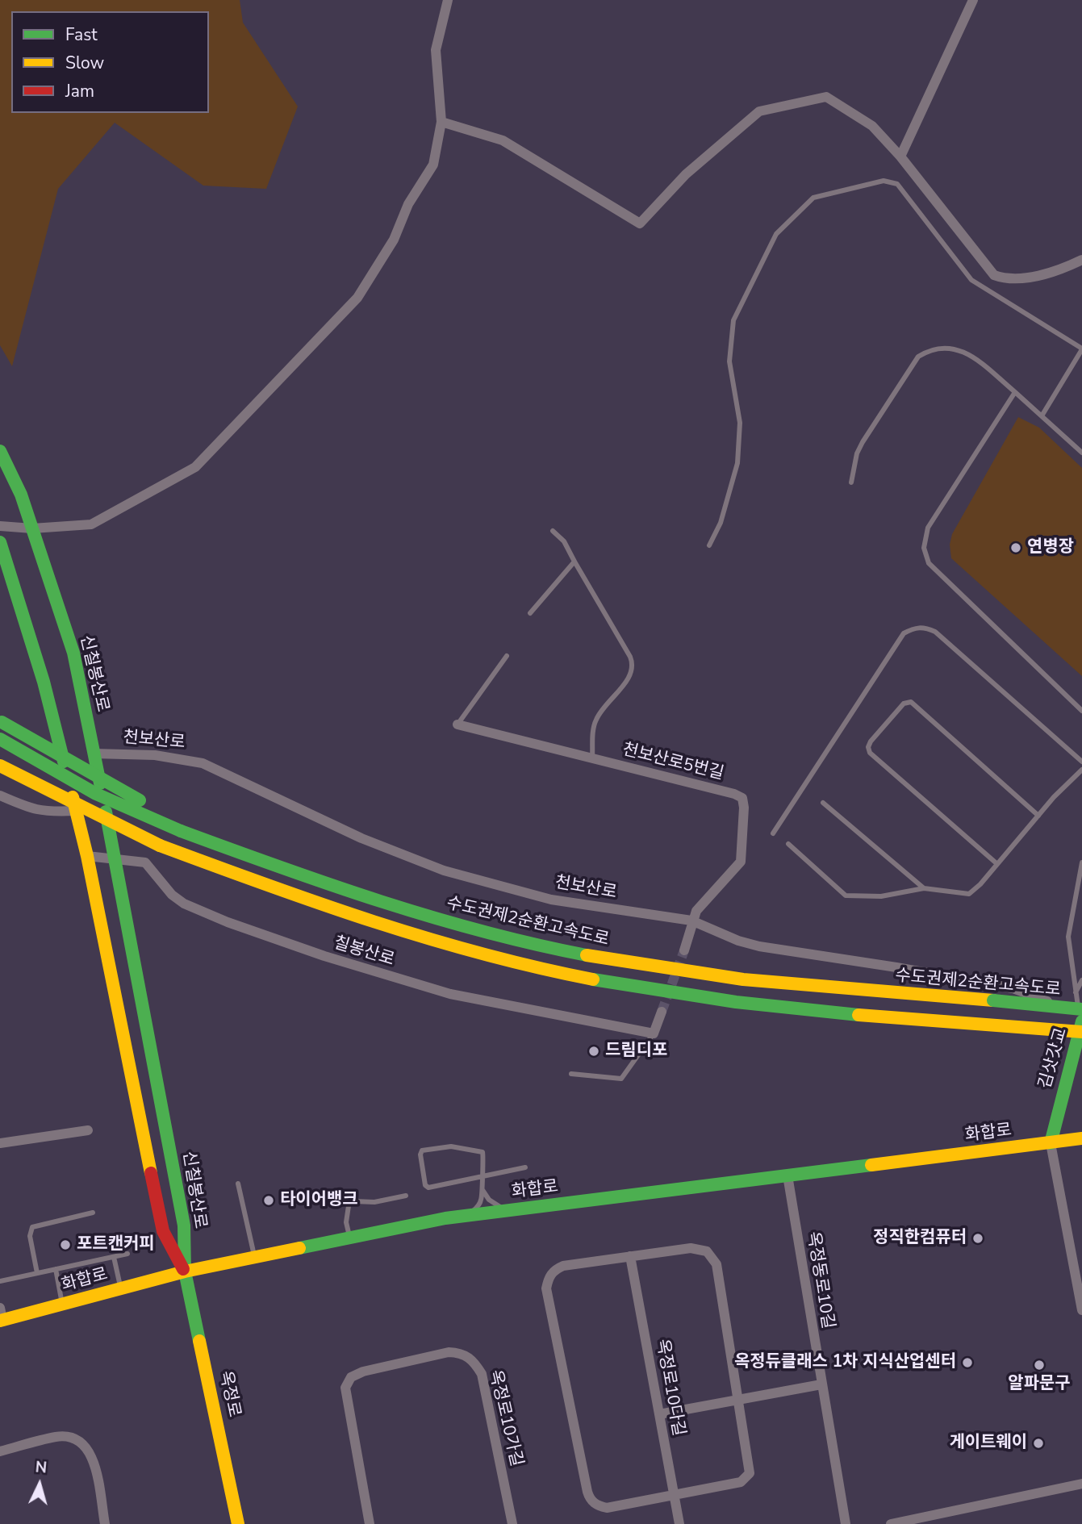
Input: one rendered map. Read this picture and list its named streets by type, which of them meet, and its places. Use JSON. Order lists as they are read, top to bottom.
{
  "streets": {
    "main road": [
      "신칠봉산로",
      "수도권제2순환고속도로",
      "김삿갓교",
      "화합로",
      "옥정로"
    ],
    "street": [
      "천보산로",
      "천보산로5번길",
      "칠봉산로",
      "옥정동로10길",
      "옥정로10다길",
      "옥정로10가길"
    ]
  },
  "crossings": [
    ["신칠봉산로", "천보산로"],
    ["신칠봉산로", "칠봉산로"],
    ["신칠봉산로", "화합로"],
    ["신칠봉산로", "옥정로"],
    ["천보산로", "천보산로5번길"],
    ["천보산로", "김삿갓교"],
    ["김삿갓교", "화합로"],
    ["화합로", "옥정동로10길"],
    ["화합로", "옥정로"]
  ],
  "places": [
    "연병장",
    "드림디포",
    "타이어뱅크",
    "정직한컴퓨터",
    "포트캔커피",
    "옥정듀클래스 1차 지식산업센터",
    "알파문구",
    "게이트웨이"
  ],
  "legend": ["Fast", "Slow", "Jam"],
  "north": "top"
}
